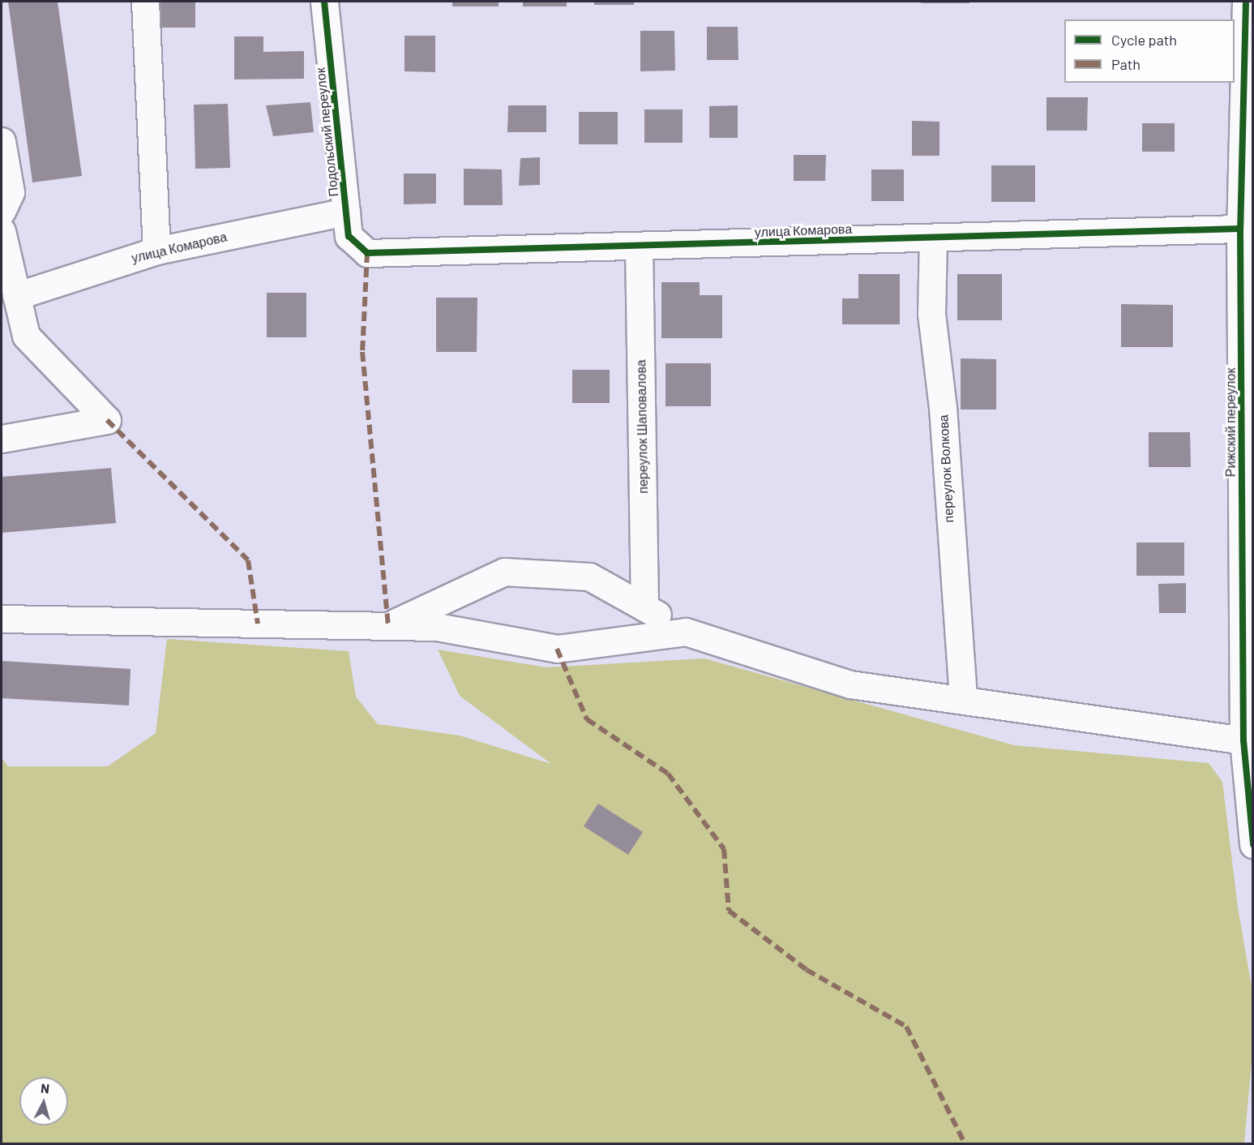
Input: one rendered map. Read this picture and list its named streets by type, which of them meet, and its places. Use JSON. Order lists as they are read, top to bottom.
{
  "streets": {
    "street": [
      "Подольский переулок",
      "улица Комарова",
      "Рижский переулок",
      "переулок Шаповалова",
      "переулок Волкова"
    ]
  },
  "crossings": [
    ["Подольский переулок", "улица Комарова"],
    ["улица Комарова", "Рижский переулок"],
    ["улица Комарова", "переулок Шаповалова"],
    ["улица Комарова", "переулок Волкова"]
  ],
  "legend": ["Cycle path", "Path"],
  "north": "top"
}
